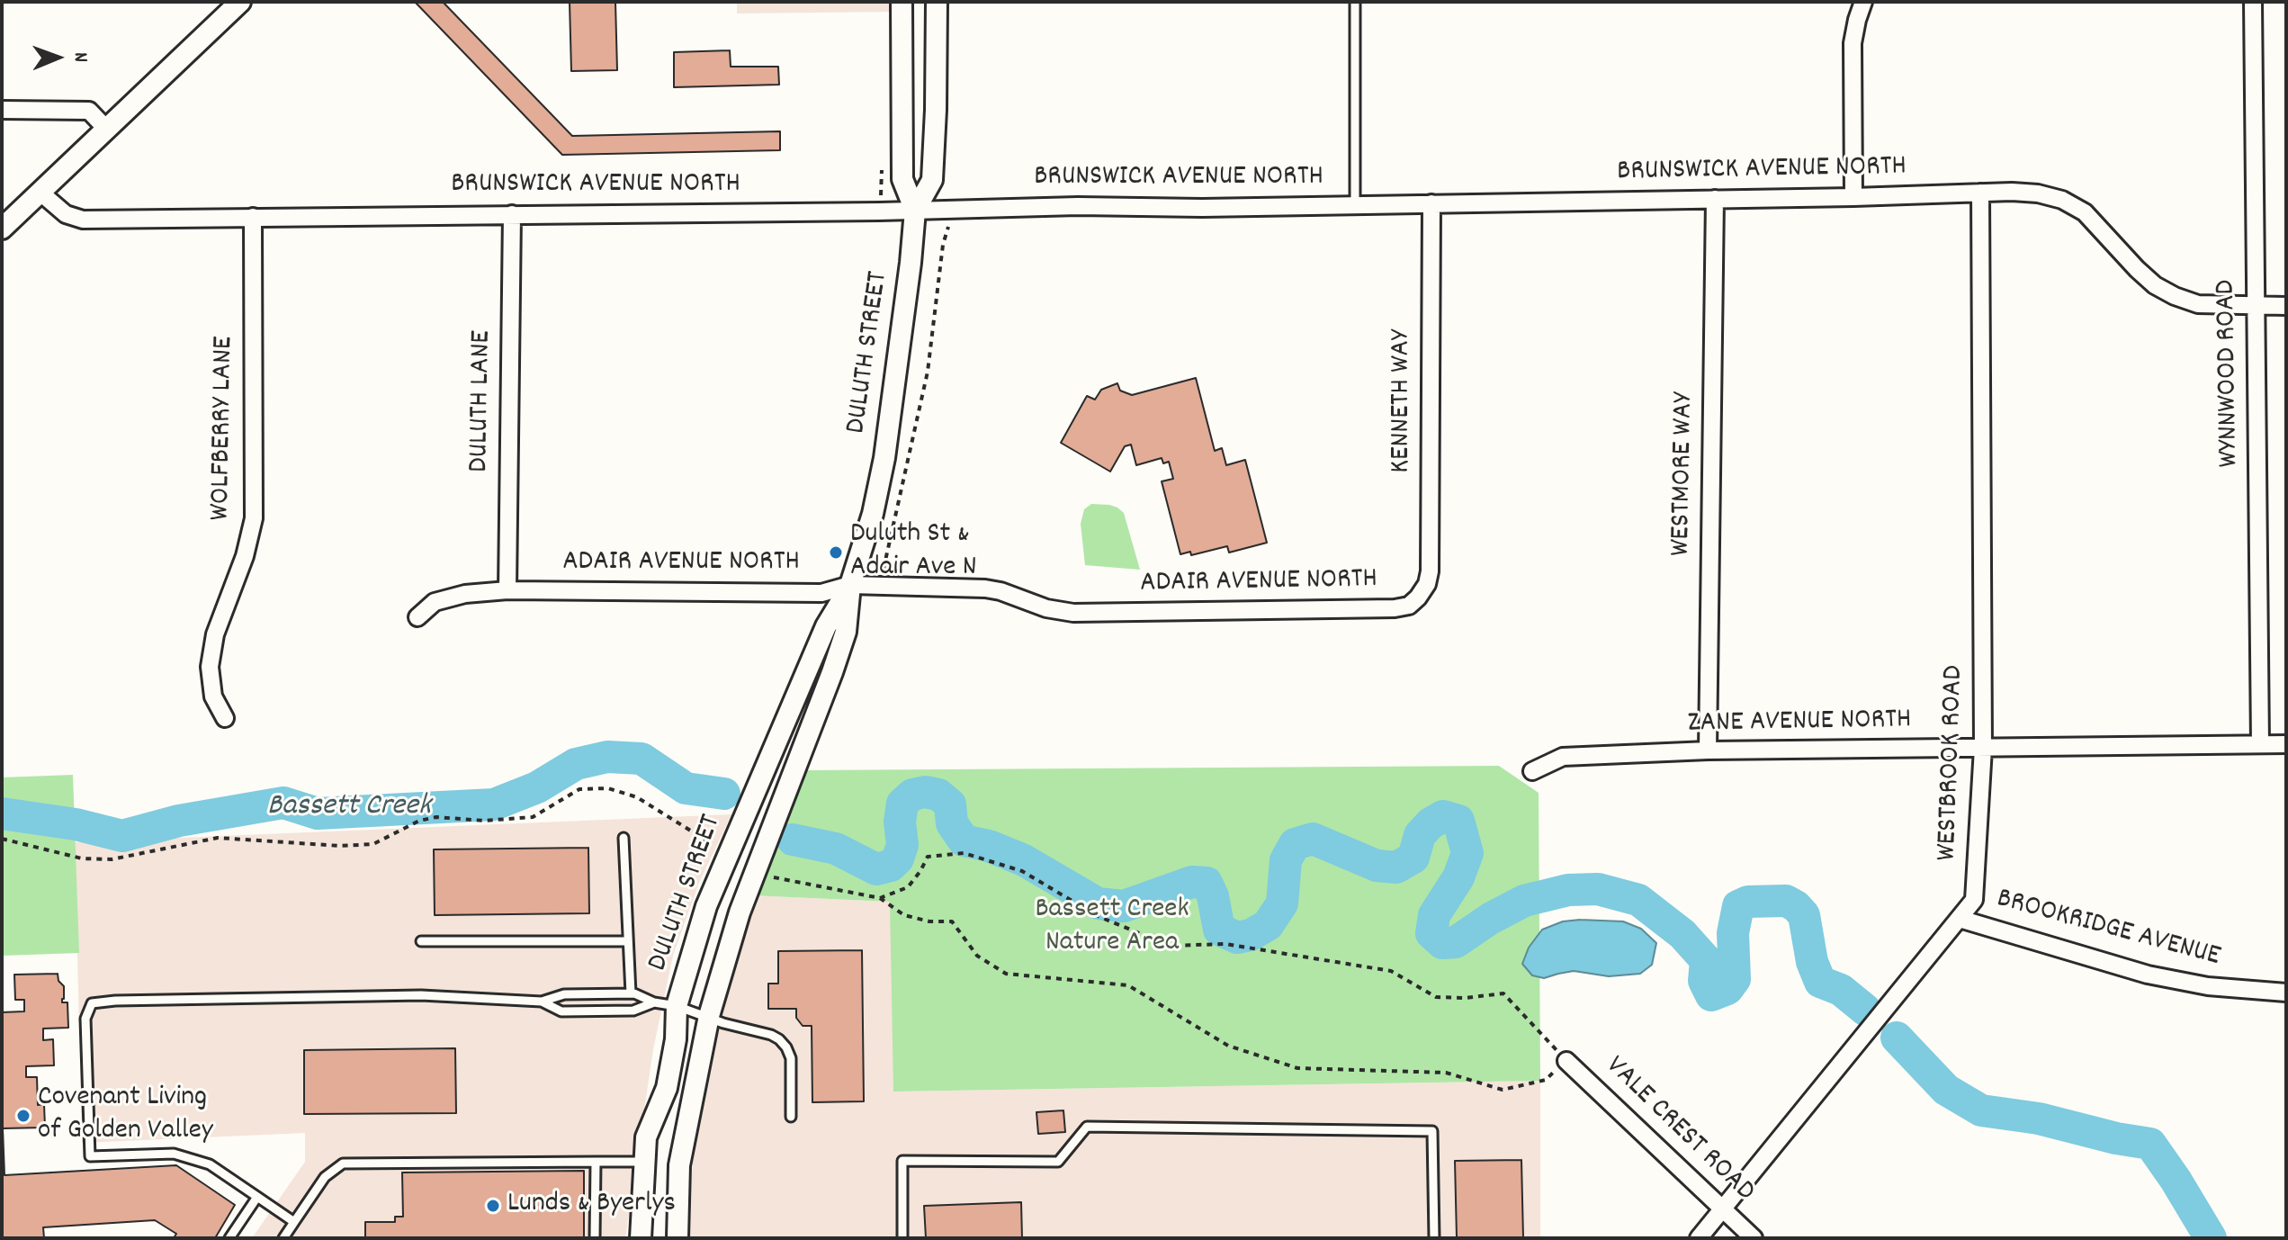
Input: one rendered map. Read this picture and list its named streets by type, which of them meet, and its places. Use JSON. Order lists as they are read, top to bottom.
{
  "streets": {
    "street": [
      "BRUNSWICK AVENUE NORTH",
      "DULUTH STREET",
      "WYNNWOOD ROAD",
      "DULUTH LANE",
      "KENNETH WAY",
      "WOLFBERRY LANE",
      "WESTMORE WAY",
      "ADAIR AVENUE NORTH",
      "ZANE AVENUE NORTH",
      "WESTBROOK ROAD",
      "BROOKRIDGE AVENUE",
      "VALE CREST ROAD"
    ]
  },
  "crossings": [
    ["BRUNSWICK AVENUE NORTH", "DULUTH STREET"],
    ["BRUNSWICK AVENUE NORTH", "WYNNWOOD ROAD"],
    ["BRUNSWICK AVENUE NORTH", "DULUTH LANE"],
    ["BRUNSWICK AVENUE NORTH", "KENNETH WAY"],
    ["BRUNSWICK AVENUE NORTH", "WOLFBERRY LANE"],
    ["BRUNSWICK AVENUE NORTH", "WESTMORE WAY"],
    ["BRUNSWICK AVENUE NORTH", "WESTBROOK ROAD"],
    ["DULUTH STREET", "ADAIR AVENUE NORTH"],
    ["WYNNWOOD ROAD", "ZANE AVENUE NORTH"],
    ["DULUTH LANE", "ADAIR AVENUE NORTH"],
    ["KENNETH WAY", "ADAIR AVENUE NORTH"],
    ["WESTMORE WAY", "ZANE AVENUE NORTH"],
    ["ZANE AVENUE NORTH", "WESTBROOK ROAD"],
    ["WESTBROOK ROAD", "BROOKRIDGE AVENUE"],
    ["WESTBROOK ROAD", "VALE CREST ROAD"]
  ],
  "water": ["Bassett Creek"],
  "parks": ["Bassett Creek Nature Area"],
  "places": ["Duluth St & Adair Ave N", "Covenant Living of Golden Valley", "Lunds & Byerlys"],
  "north": "right"
}
